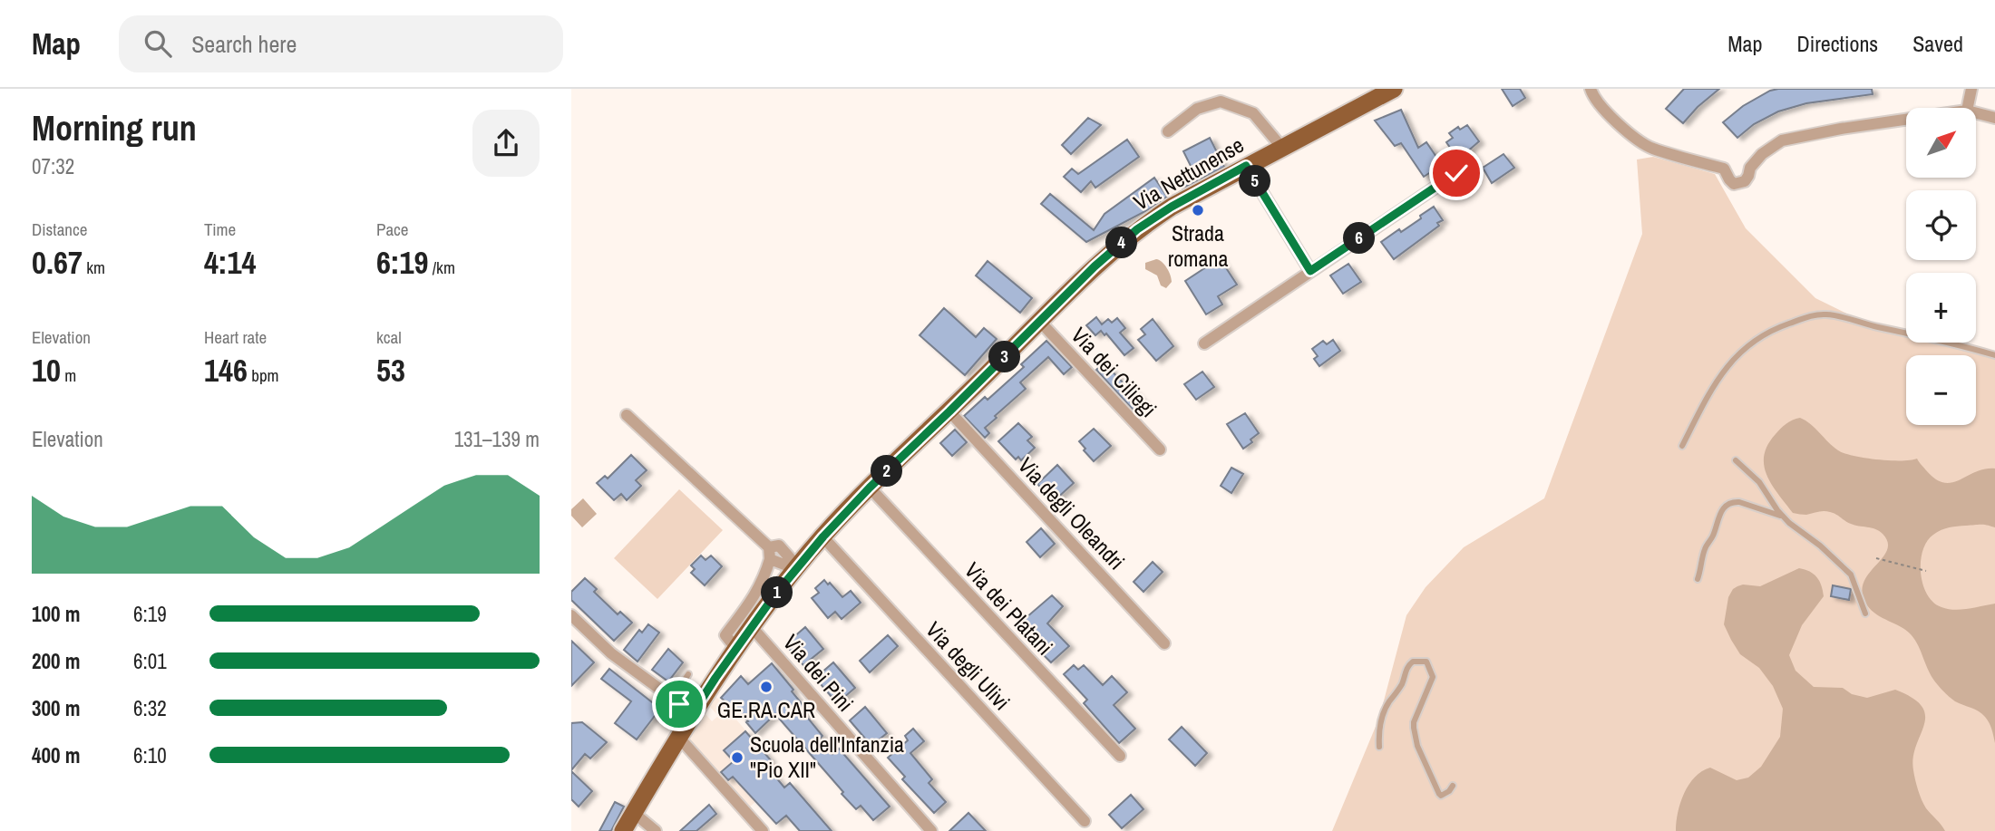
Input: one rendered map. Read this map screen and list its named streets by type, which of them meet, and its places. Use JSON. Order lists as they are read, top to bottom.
{
  "streets": {
    "main road": ["Via Nettunense"],
    "street": [
      "Via dei Ciliegi",
      "Via degli Oleandri",
      "Via dei Platani",
      "Via degli Ulivi",
      "Via dei Pini"
    ]
  },
  "crossings": [
    ["Via Nettunense", "Via dei Ciliegi"],
    ["Via Nettunense", "Via degli Oleandri"],
    ["Via Nettunense", "Via dei Platani"],
    ["Via Nettunense", "Via degli Ulivi"],
    ["Via Nettunense", "Via dei Pini"]
  ],
  "places": ["Strada romana", "GE.RA.CAR", "Scuola dell'Infanzia \"Pio XII\""],
  "north": "top right",
  "page": {
    "header": "Map",
    "search": "Search here",
    "nav": ["Map", "Directions", "Saved"],
    "heading": ["Morning run", "07:32"],
    "map_buttons": ["+", "−"],
    "pins": [
      "5",
      "6",
      "4",
      "3",
      "2",
      "1"
    ],
    "stats": [
      ["Distance", "0.67 km"],
      ["Time", "4:14"],
      ["Pace", "6:19 /km"],
      ["Elevation", "10 m"],
      ["Heart rate", "146 bpm"],
      ["kcal", "53"]
    ],
    "chart": ["Elevation", "131–139 m"],
    "list": [
      {
        "name": "100 m",
        "note": "6:19"
      },
      {
        "name": "200 m",
        "note": "6:01"
      },
      {
        "name": "300 m",
        "note": "6:32"
      },
      {
        "name": "400 m",
        "note": "6:10"
      }
    ]
  }
}
